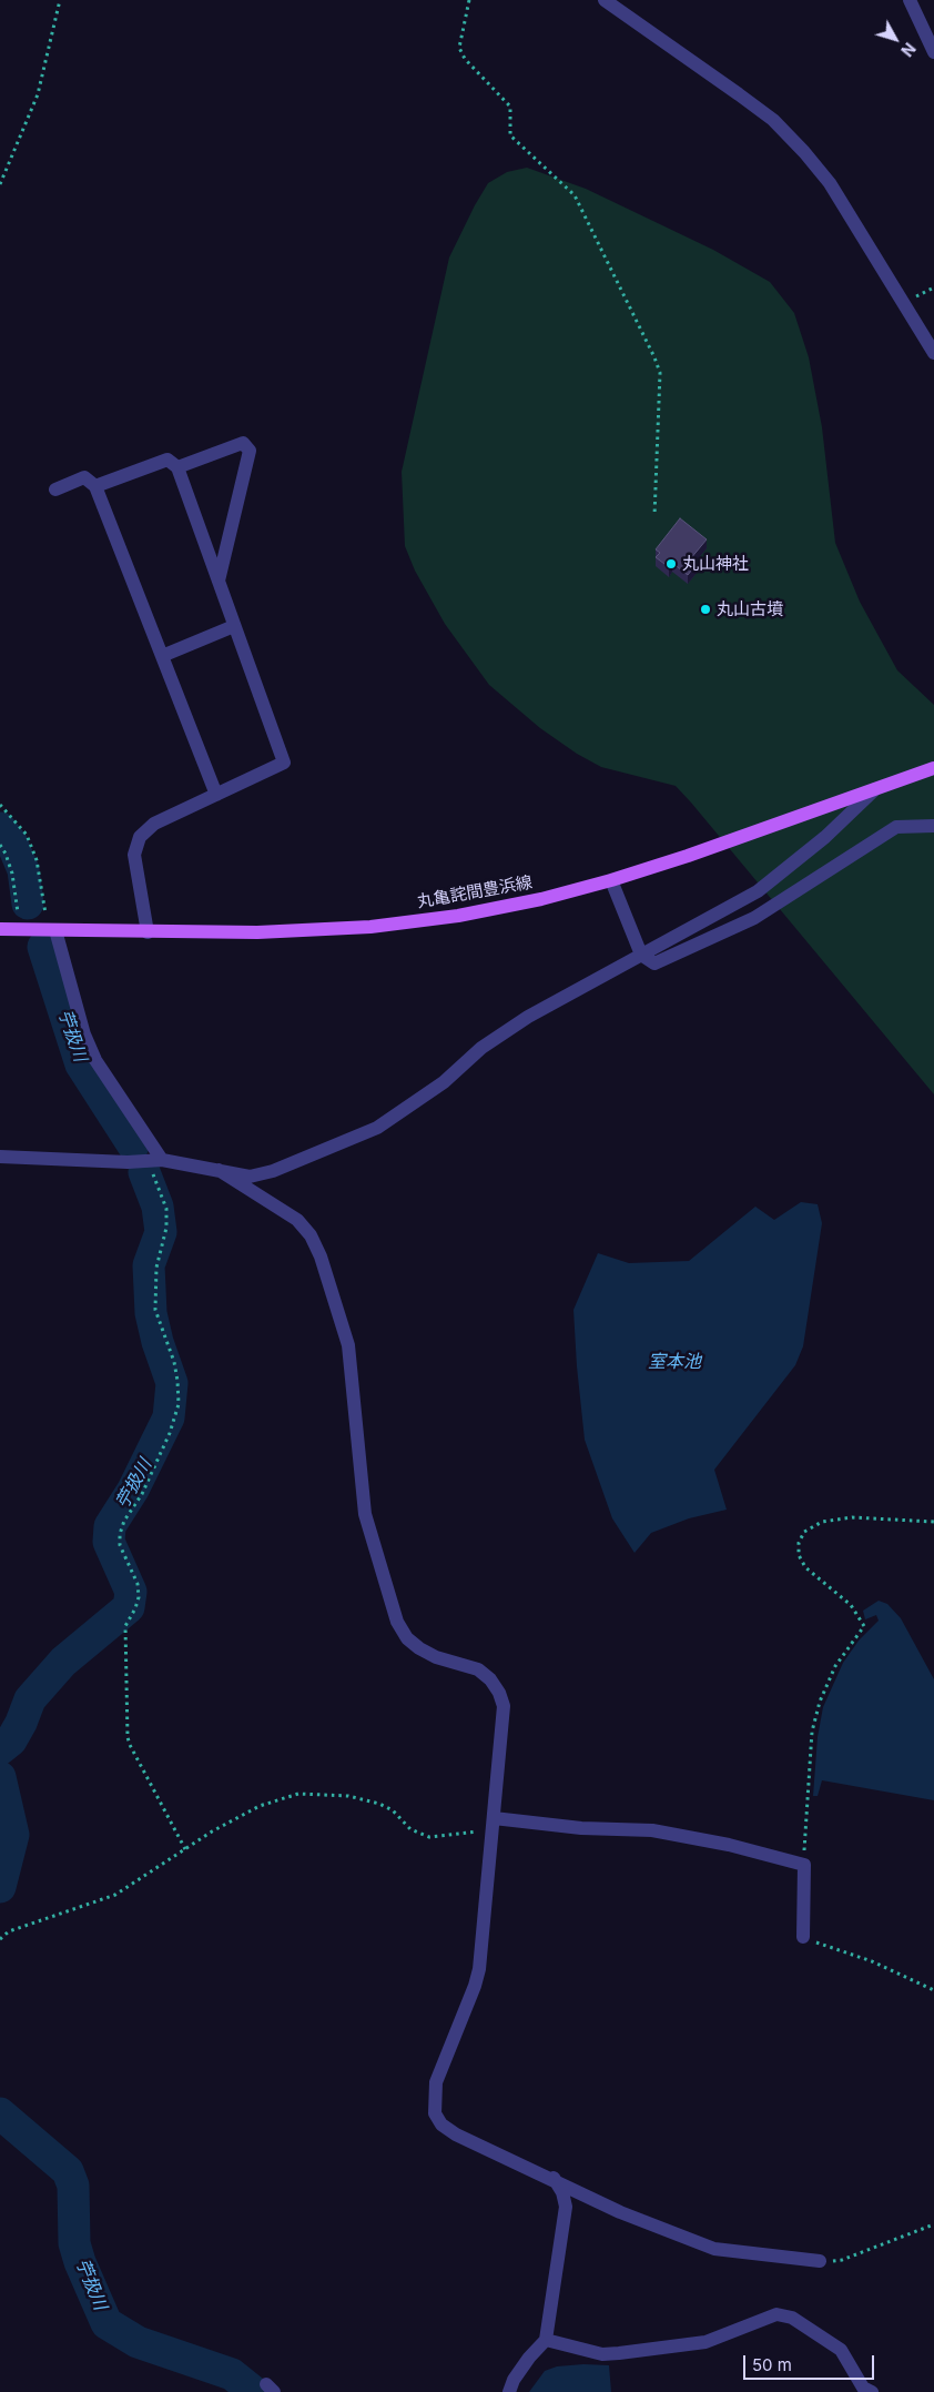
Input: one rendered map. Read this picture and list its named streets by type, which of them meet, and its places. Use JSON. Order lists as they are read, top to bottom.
{
  "streets": {
    "main road": ["丸亀詫間豊浜線"]
  },
  "water": ["苧扱川", "室本池"],
  "places": ["丸山神社", "丸山古墳"],
  "scale_bar": "50 m",
  "north": "bottom right"
}
